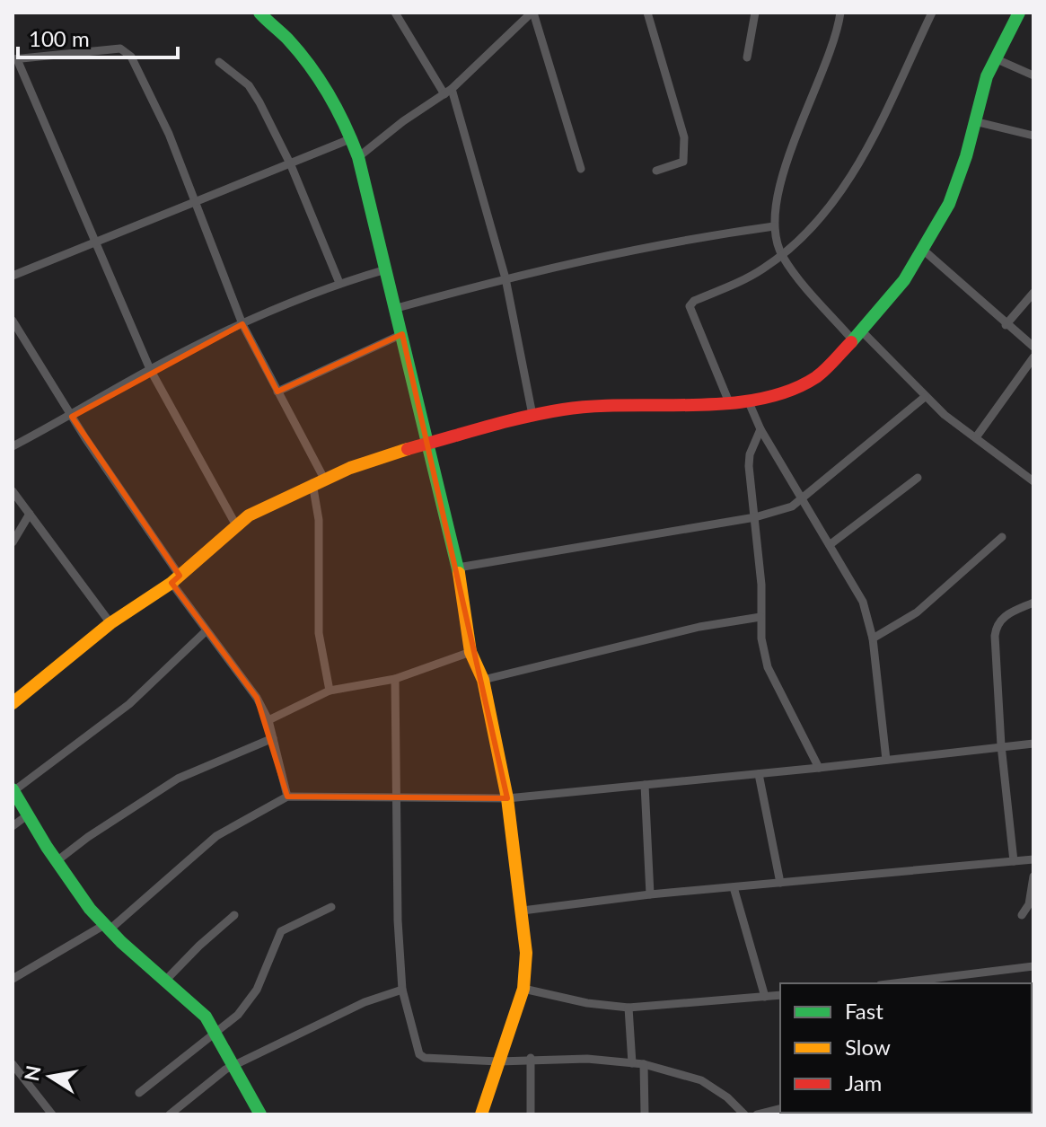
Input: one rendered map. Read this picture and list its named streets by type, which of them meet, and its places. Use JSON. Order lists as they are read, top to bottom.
{
  "legend": ["Fast", "Slow", "Jam"],
  "scale_bar": "100 m",
  "north": "left"
}
